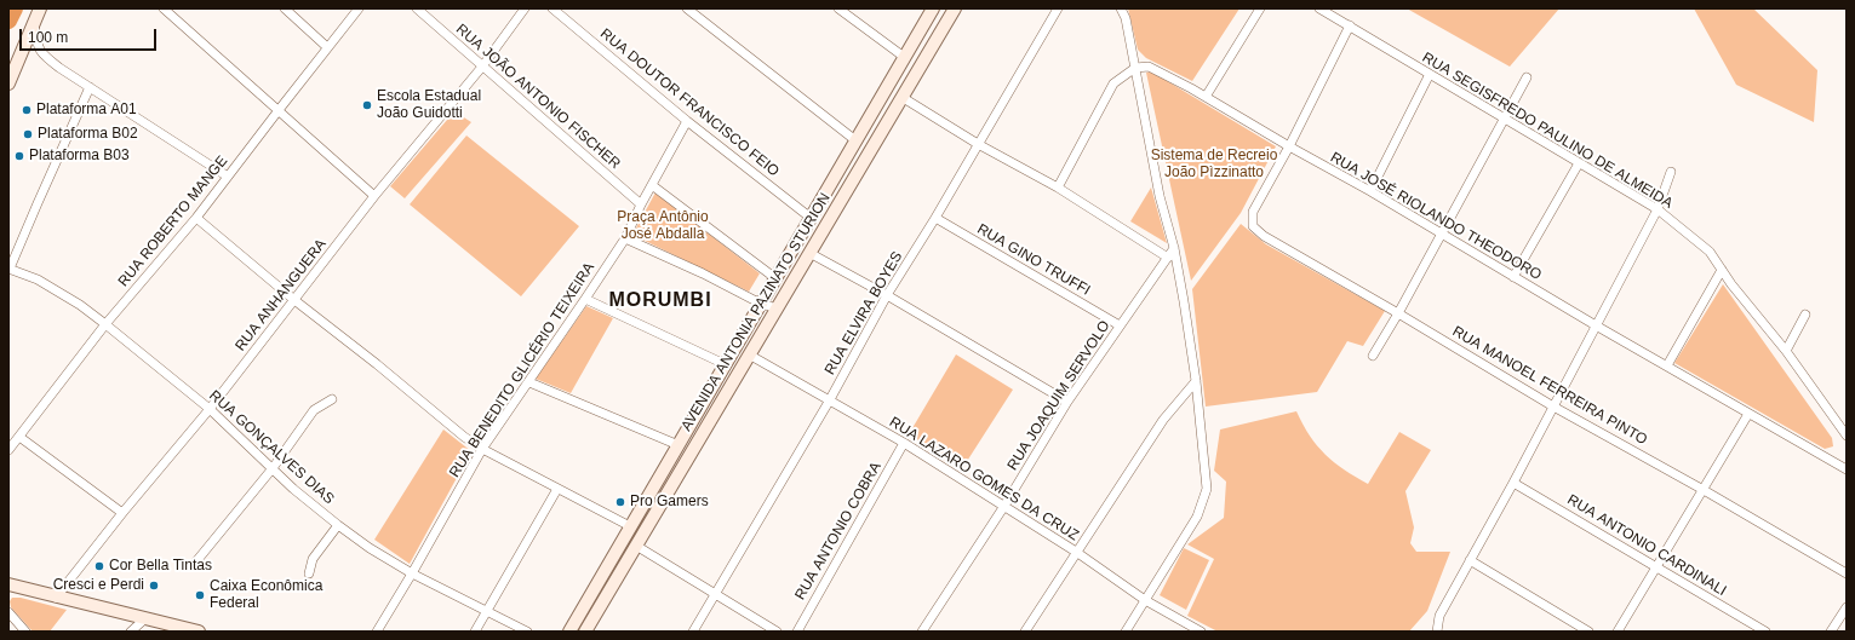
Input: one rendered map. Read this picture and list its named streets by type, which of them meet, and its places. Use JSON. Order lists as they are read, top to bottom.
{
  "streets": {
    "main road": ["AVENIDA ANTONIA PAZINATO STURION"],
    "street": [
      "RUA JOÃO ANTONIO FISCHER",
      "RUA DOUTOR FRANCISCO FEIO",
      "RUA SEGISFREDO PAULINO DE ALMEIDA",
      "RUA JOSÉ RIOLANDO THEODORO",
      "RUA ROBERTO MANGE",
      "RUA GINO TRUFFI",
      "RUA ANHANGUERA",
      "RUA ELVIRA BOYES",
      "RUA BENEDITO GLICÉRIO TEIXEIRA",
      "RUA MANOEL FERREIRA PINTO",
      "RUA JOAQUIM SERVOLO",
      "RUA GONÇALVES DIAS",
      "RUA LAZARO GOMES DA CRUZ",
      "RUA ANTONIO COBRA",
      "RUA ANTONIO CARDINALI"
    ]
  },
  "crossings": [
    ["RUA JOÃO ANTONIO FISCHER", "RUA ANHANGUERA"],
    ["RUA JOÃO ANTONIO FISCHER", "RUA BENEDITO GLICÉRIO TEIXEIRA"],
    ["RUA DOUTOR FRANCISCO FEIO", "AVENIDA ANTONIA PAZINATO STURION"],
    ["RUA DOUTOR FRANCISCO FEIO", "RUA BENEDITO GLICÉRIO TEIXEIRA"],
    ["RUA JOSÉ RIOLANDO THEODORO", "RUA MANOEL FERREIRA PINTO"],
    ["RUA ROBERTO MANGE", "RUA GONÇALVES DIAS"],
    ["RUA GINO TRUFFI", "RUA ELVIRA BOYES"],
    ["RUA GINO TRUFFI", "RUA JOAQUIM SERVOLO"],
    ["RUA ANHANGUERA", "RUA GONÇALVES DIAS"],
    ["AVENIDA ANTONIA PAZINATO STURION", "RUA LAZARO GOMES DA CRUZ"],
    ["RUA ELVIRA BOYES", "RUA LAZARO GOMES DA CRUZ"],
    ["RUA BENEDITO GLICÉRIO TEIXEIRA", "RUA GONÇALVES DIAS"],
    ["RUA JOAQUIM SERVOLO", "RUA LAZARO GOMES DA CRUZ"],
    ["RUA LAZARO GOMES DA CRUZ", "RUA ANTONIO COBRA"]
  ],
  "districts": ["MORUMBI"],
  "parks": ["Sistema de Recreio João Pìzzinatto", "Praça Antônio José Abdalla"],
  "places": [
    "Escola Estadual João Guidotti",
    "Plataforma A01",
    "Plataforma B02",
    "Plataforma B03",
    "Pro Gamers",
    "Cor Bella Tintas",
    "Cresci e Perdi",
    "Caixa Econômica Federal"
  ],
  "scale_bar": "100 m"
}
